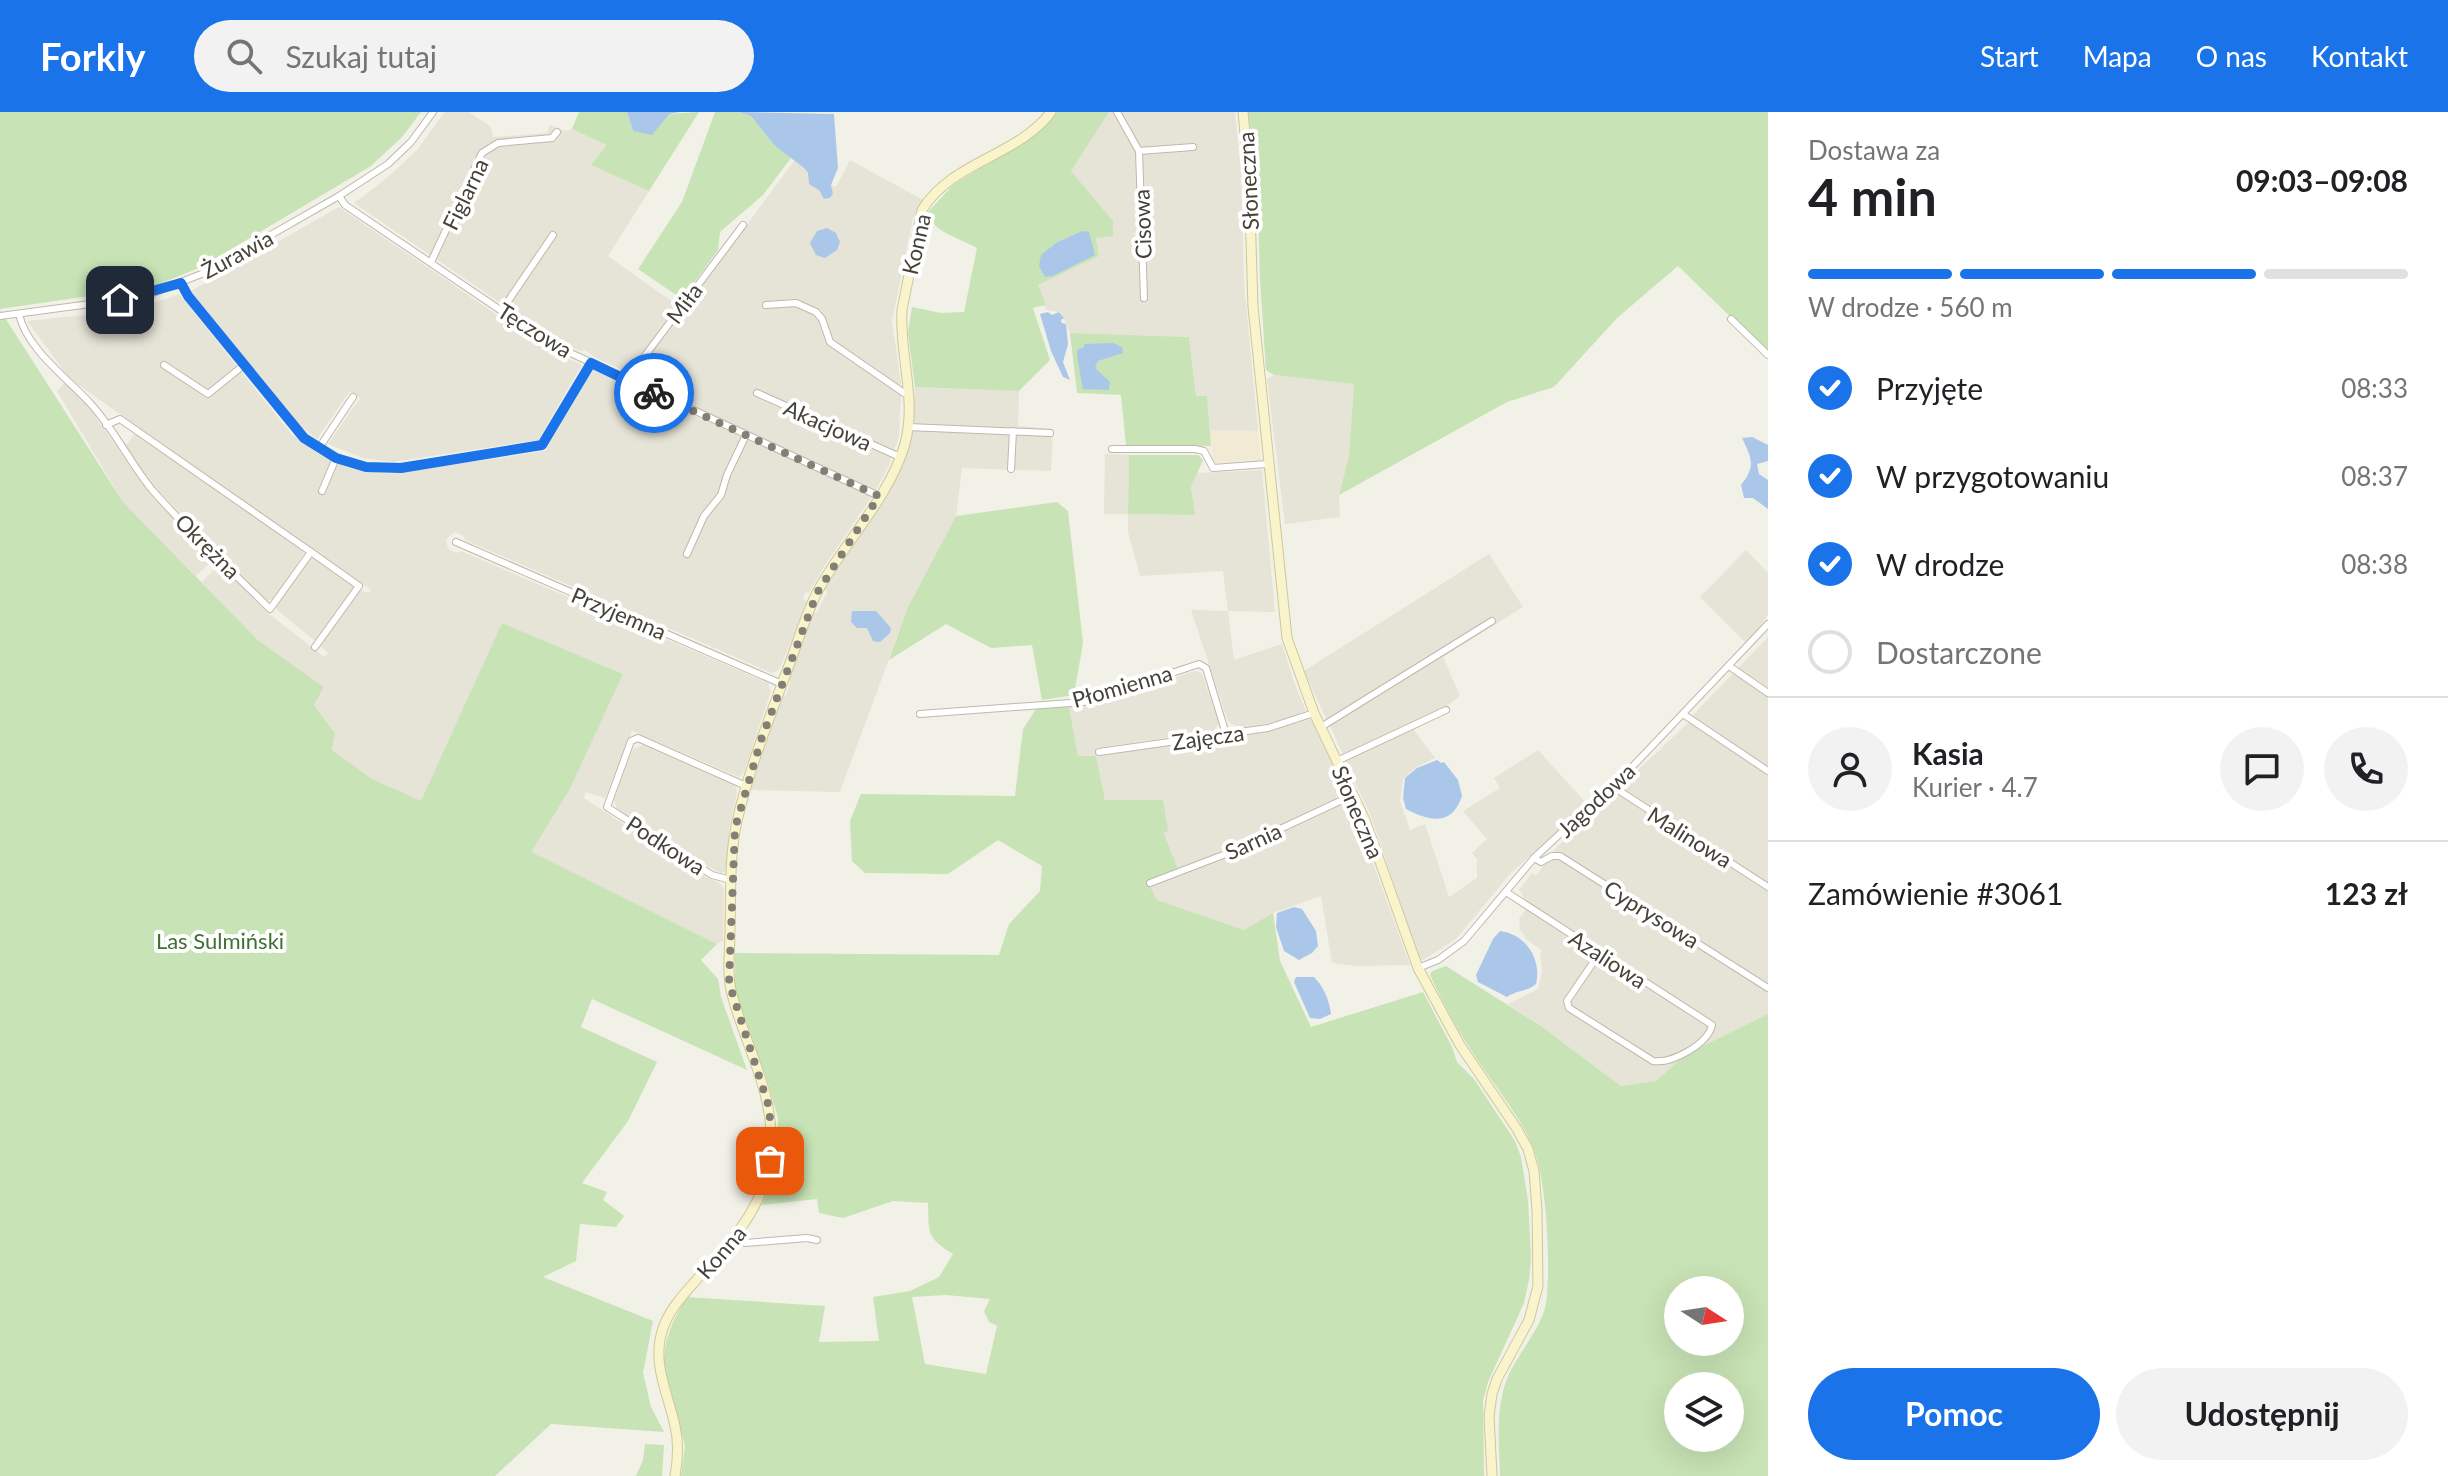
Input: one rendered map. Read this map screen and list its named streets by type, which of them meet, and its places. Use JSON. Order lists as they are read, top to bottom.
{
  "streets": {
    "street": [
      "Słoneczna",
      "Figlarna",
      "Cisowa",
      "Konna",
      "Żurawia",
      "Miła",
      "Tęczowa",
      "Akacjowa",
      "Okrężna",
      "Przyjemna",
      "Płomienna",
      "Zajęcza",
      "Jagodowa",
      "Malinowa",
      "Sarnia",
      "Podkowa",
      "Cyprysowa",
      "Azaliowa"
    ]
  },
  "crossings": [
    ["Słoneczna", "Zajęcza"],
    ["Słoneczna", "Jagodowa"],
    ["Słoneczna", "Sarnia"],
    ["Figlarna", "Tęczowa"],
    ["Konna", "Tęczowa"],
    ["Konna", "Akacjowa"],
    ["Konna", "Przyjemna"],
    ["Konna", "Podkowa"],
    ["Żurawia", "Tęczowa"],
    ["Żurawia", "Okrężna"],
    ["Miła", "Tęczowa"],
    ["Płomienna", "Zajęcza"],
    ["Jagodowa", "Malinowa"],
    ["Jagodowa", "Cyprysowa"],
    ["Jagodowa", "Azaliowa"]
  ],
  "parks": ["Las Sulmiński"],
  "north": "right",
  "page": {
    "header": "Forkly",
    "search": "Szukaj tutaj",
    "nav": [
      "Start",
      "Mapa",
      "O nas",
      "Kontakt"
    ],
    "heading": ["4 min", "Dostawa za", "09:03–09:08"],
    "panel": [
      "Kasia",
      "Kurier · 4.7",
      "Zamówienie #3061",
      "123 zł"
    ],
    "bar": "W drodze · 560 m",
    "list": [
      ["Przyjęte", "08:33"],
      ["W przygotowaniu", "08:37"],
      ["W drodze", "08:38"],
      "Dostarczone"
    ],
    "buttons": ["Pomoc", "Udostępnij"]
  }
}
